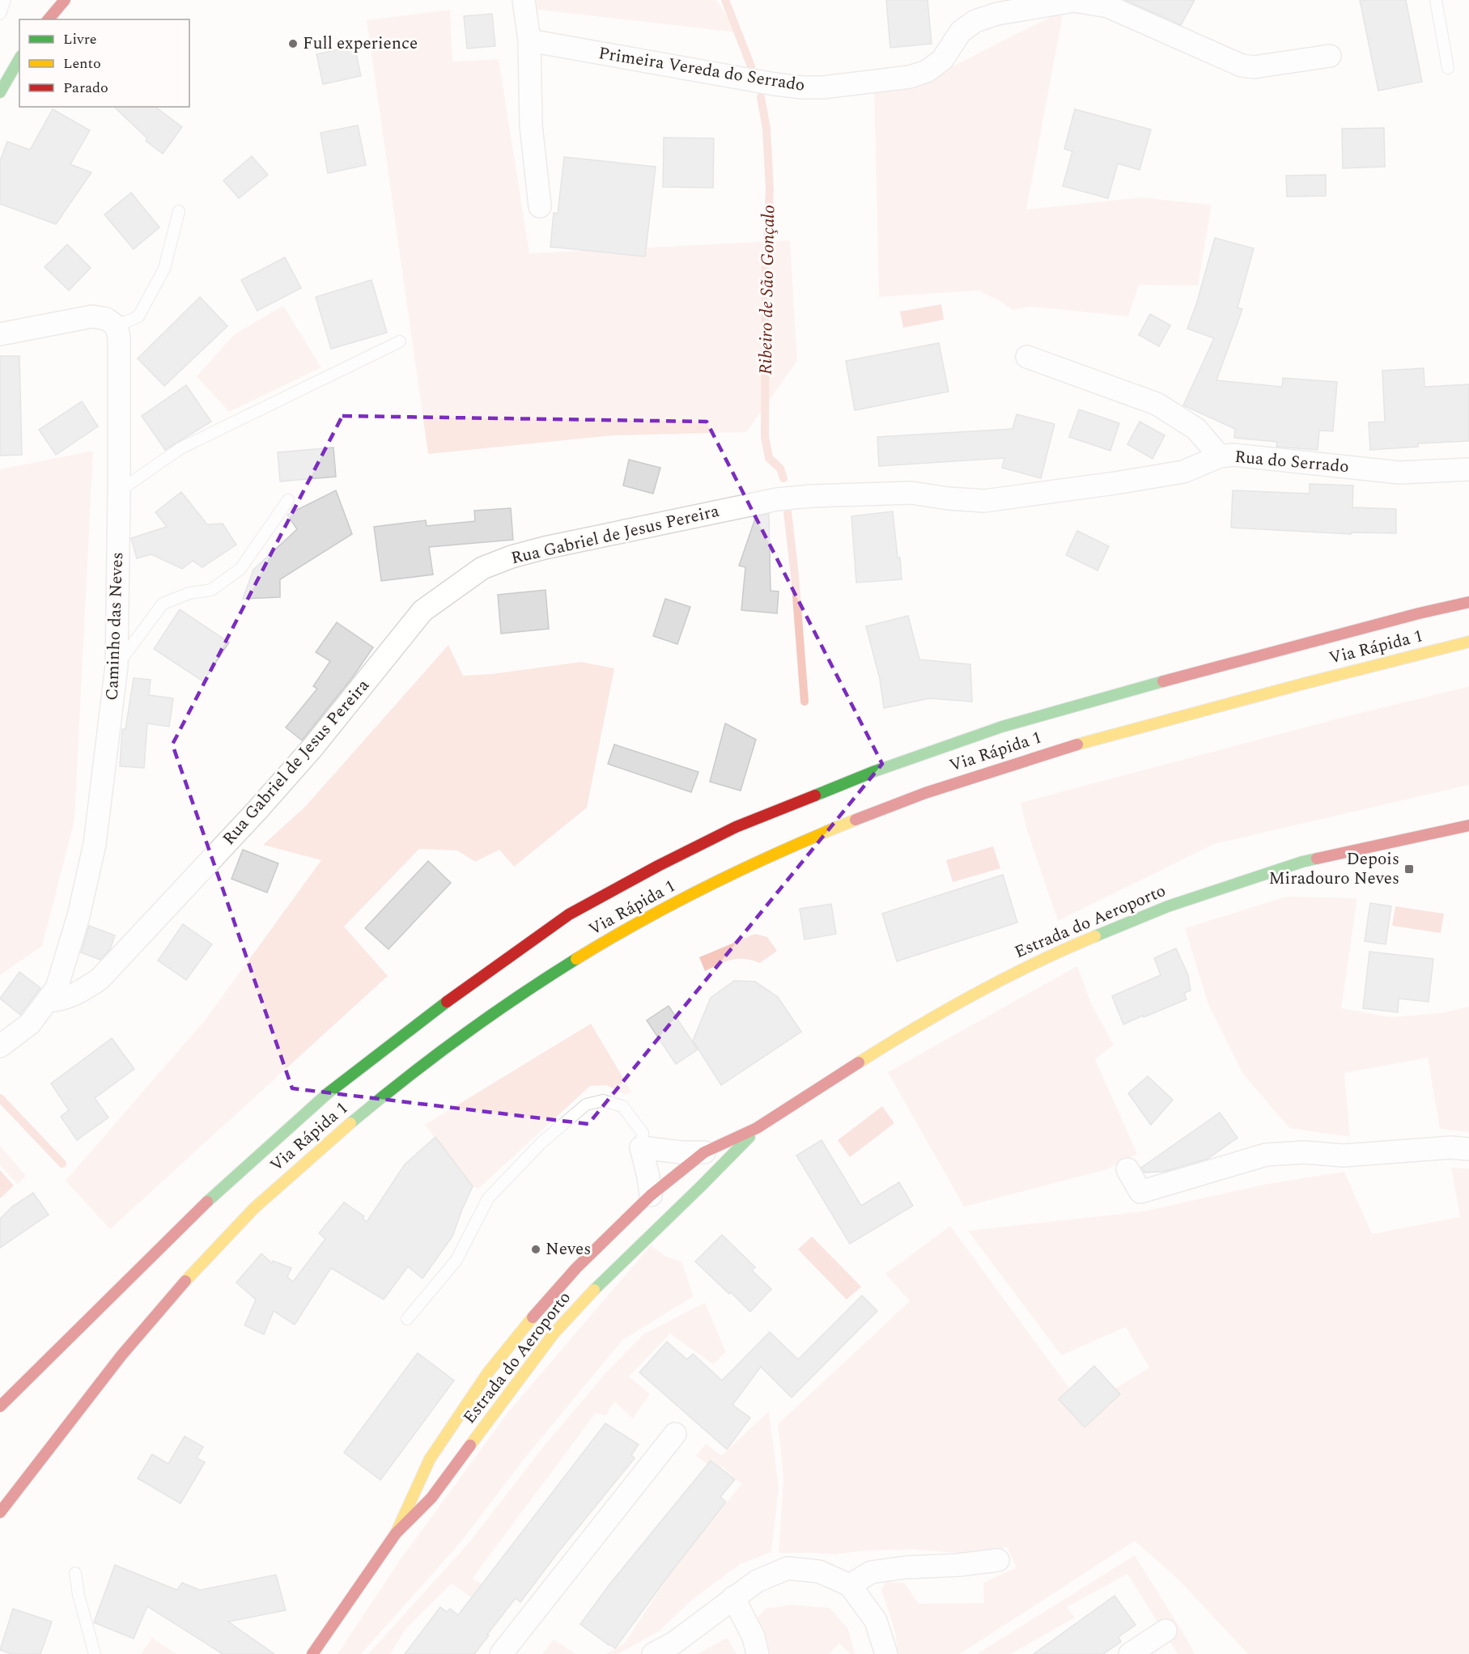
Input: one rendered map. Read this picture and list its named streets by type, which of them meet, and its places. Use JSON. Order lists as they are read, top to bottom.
{
  "streets": {
    "main road": ["Via Rápida 1", "Estrada do Aeroporto"],
    "street": [
      "Primeira Vereda do Serrado",
      "Rua do Serrado",
      "Rua Gabriel de Jesus Pereira",
      "Caminho das Neves"
    ]
  },
  "crossings": [
    ["Rua do Serrado", "Rua Gabriel de Jesus Pereira"],
    ["Rua Gabriel de Jesus Pereira", "Caminho das Neves"]
  ],
  "water": ["Ribeiro de São Gonçalo"],
  "places": {
    "other": ["Full experience", "Neves"],
    "transit": ["Depois Miradouro Neves"]
  },
  "legend": ["Livre", "Lento", "Parado"]
}
